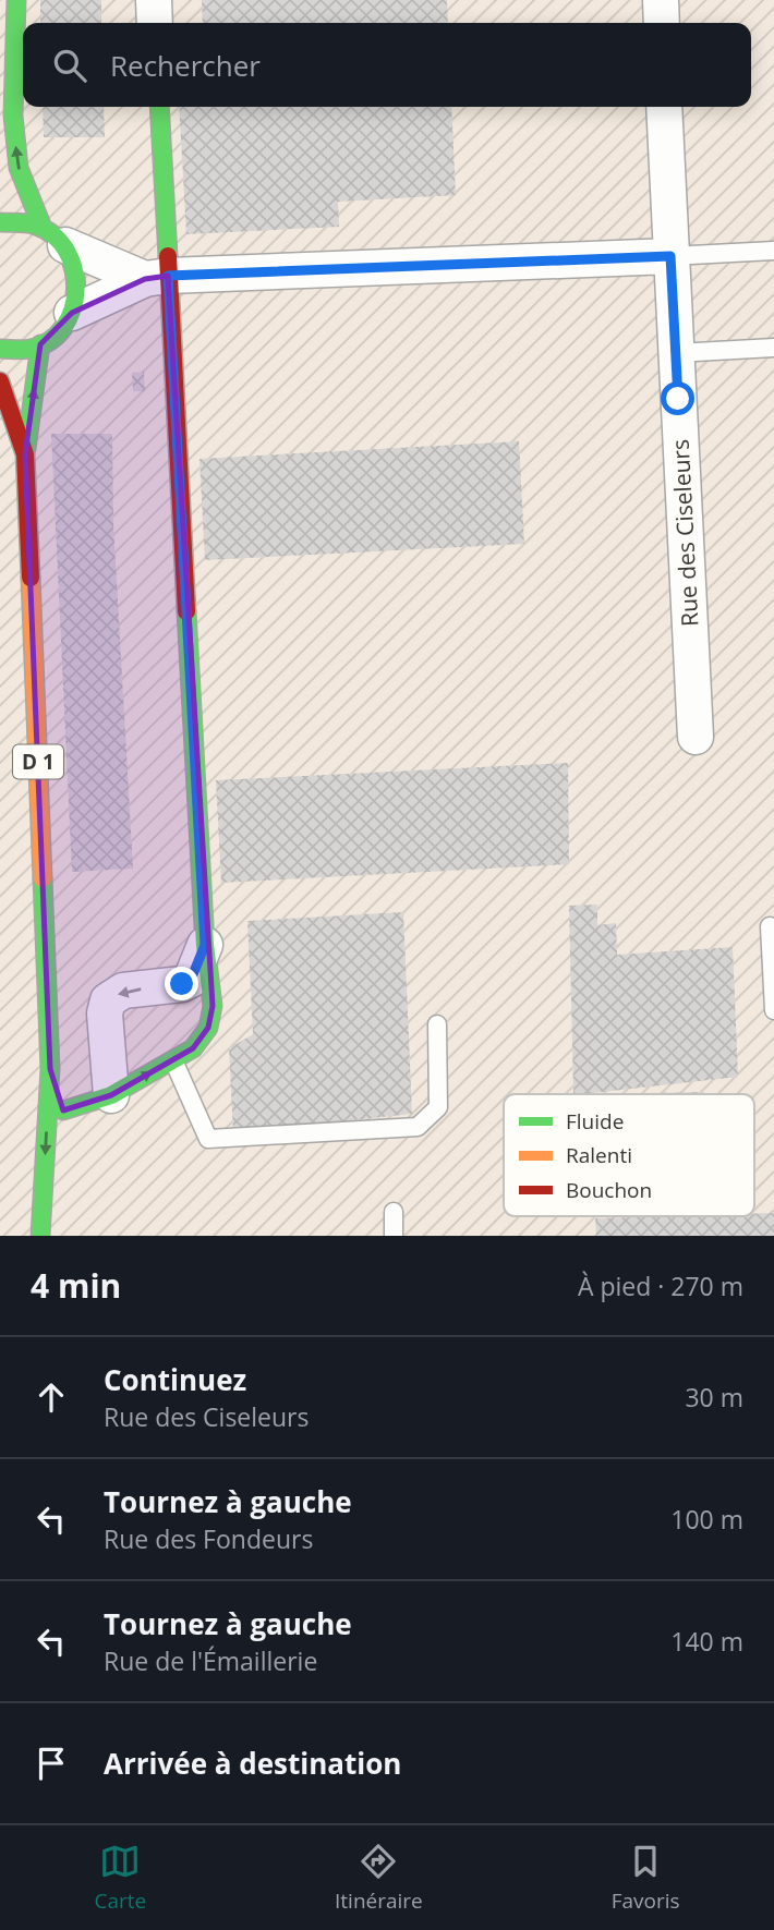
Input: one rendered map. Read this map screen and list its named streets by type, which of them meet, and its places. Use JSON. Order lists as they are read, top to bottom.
{
  "streets": {
    "main road": ["D 1"],
    "street": ["Rue des Ciseleurs"]
  },
  "legend": ["Fluide", "Ralenti", "Bouchon"],
  "page": {
    "search": "Rechercher",
    "heading": ["4 min", "À pied · 270 m"],
    "list": [
      ["Continuez", "Rue des Ciseleurs", "30 m"],
      ["Tournez à gauche", "Rue des Fondeurs", "100 m"],
      ["Tournez à gauche", "Rue de l'Émaillerie", "140 m"],
      "Arrivée à destination"
    ],
    "nav": ["Carte", "Itinéraire", "Favoris"]
  }
}
